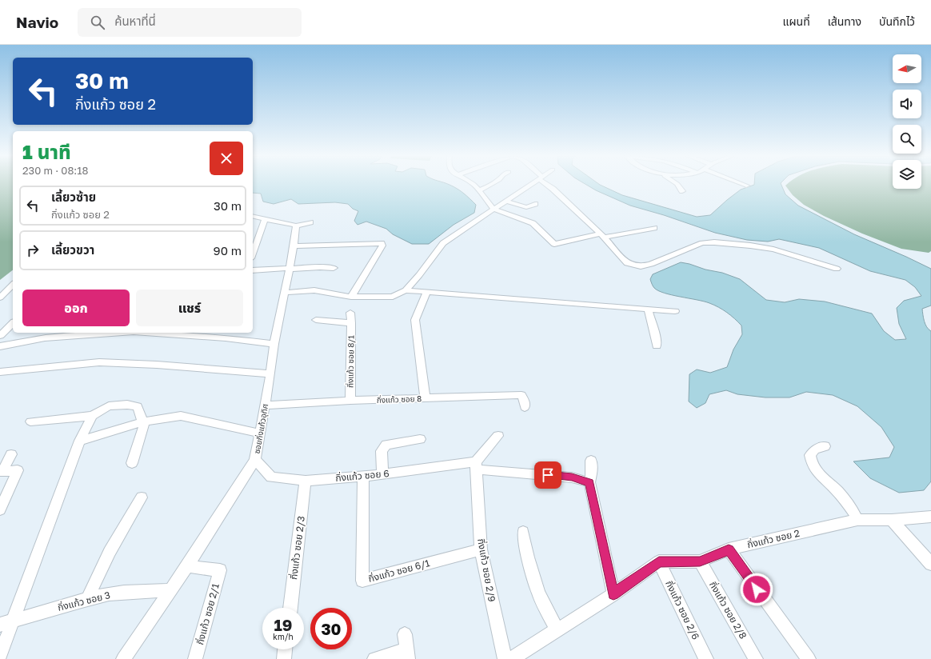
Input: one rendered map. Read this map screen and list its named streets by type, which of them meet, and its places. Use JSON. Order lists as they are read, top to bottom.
{
  "streets": {
    "street": [
      "กิ่งแก้ว ซอย 8/1",
      "กิ่งแก้ว ซอย 8",
      "ซอยกิ่งแก้วอุทิศ",
      "กิ่งแก้ว ซอย 6",
      "กิ่งแก้ว ซอย 2",
      "กิ่งแก้ว ซอย 2/3",
      "กิ่งแก้ว ซอย 2/9",
      "กิ่งแก้ว ซอย 6/1",
      "กิ่งแก้ว ซอย 3",
      "กิ่งแก้ว ซอย 2/6",
      "กิ่งแก้ว ซอย 2/8",
      "กิ่งแก้ว ซอย 2/1"
    ]
  },
  "crossings": [
    ["กิ่งแก้ว ซอย 8/1", "กิ่งแก้ว ซอย 8"],
    ["กิ่งแก้ว ซอย 8", "ซอยกิ่งแก้วอุทิศ"],
    ["ซอยกิ่งแก้วอุทิศ", "กิ่งแก้ว ซอย 6"],
    ["ซอยกิ่งแก้วอุทิศ", "กิ่งแก้ว ซอย 3"],
    ["ซอยกิ่งแก้วอุทิศ", "กิ่งแก้ว ซอย 2/1"],
    ["กิ่งแก้ว ซอย 6", "กิ่งแก้ว ซอย 2/3"],
    ["กิ่งแก้ว ซอย 6", "กิ่งแก้ว ซอย 2/9"],
    ["กิ่งแก้ว ซอย 6", "กิ่งแก้ว ซอย 6/1"],
    ["กิ่งแก้ว ซอย 2", "กิ่งแก้ว ซอย 2/6"],
    ["กิ่งแก้ว ซอย 2", "กิ่งแก้ว ซอย 2/8"],
    ["กิ่งแก้ว ซอย 2/9", "กิ่งแก้ว ซอย 6/1"]
  ],
  "north": "left",
  "page": {
    "header": "Navio",
    "search": "ค้นหาที่นี่",
    "nav": ["แผนที่", "เส้นทาง", "บันทึกไว้"],
    "turn": ["30 m", "กิ่งแก้ว ซอย 2"],
    "heading": ["1 นาที", "230 m · 08:18"],
    "list": [
      {
        "name": "เลี้ยวซ้าย",
        "note": "กิ่งแก้ว ซอย 2",
        "value": "30 m"
      },
      {
        "name": "เลี้ยวขวา",
        "value": "90 m"
      }
    ],
    "buttons": ["ออก", "แชร์"],
    "speed": "19 km/h",
    "limit": "30"
  }
}
